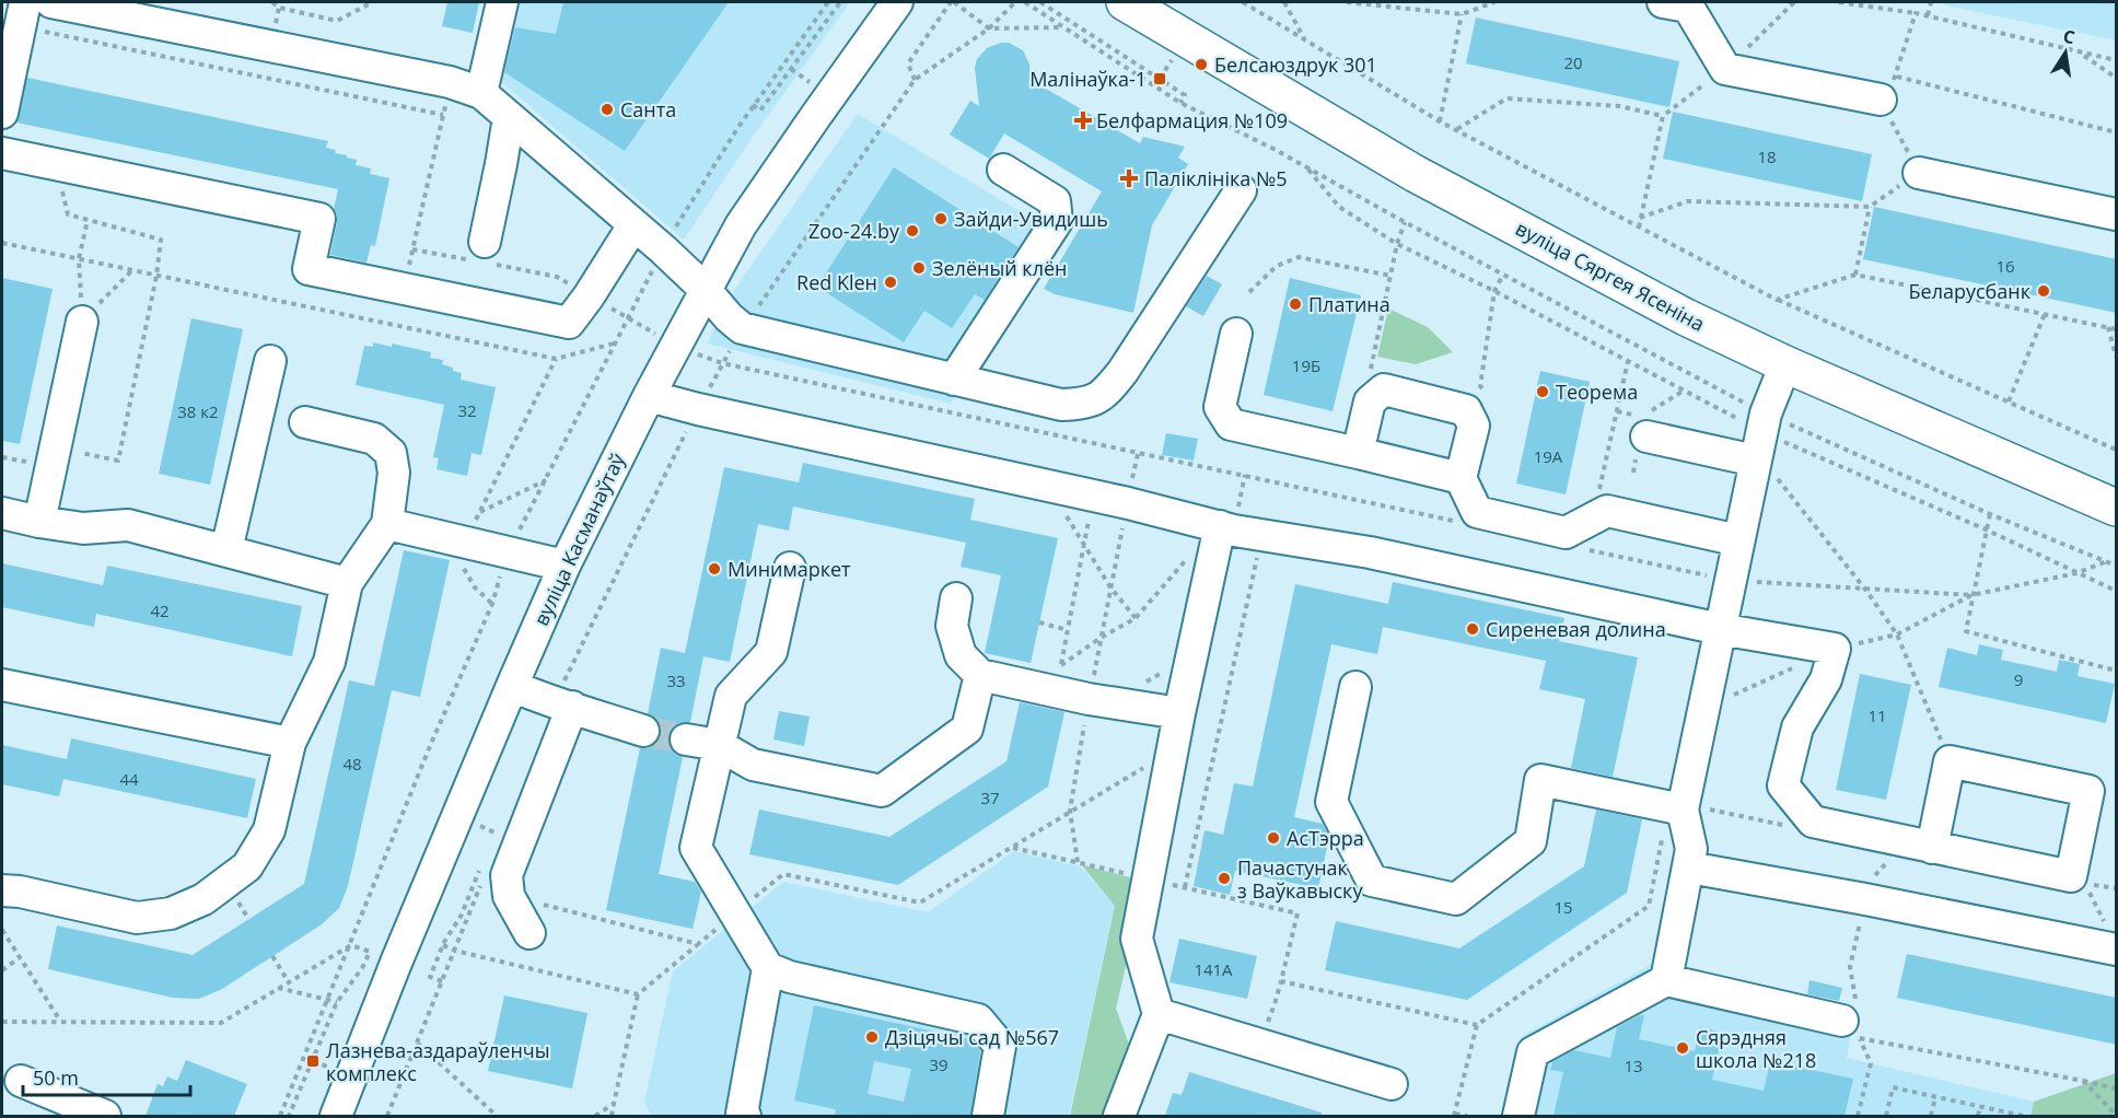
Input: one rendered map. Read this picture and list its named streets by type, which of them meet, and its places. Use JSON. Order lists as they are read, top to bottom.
{
  "streets": {
    "main road": ["вуліца Сяргея Ясеніна"],
    "street": ["вуліца Касманаўтаў"]
  },
  "places": {
    "other": [
      "Белсаюздрук 301",
      "Санта",
      "Зайди-Увидишь",
      "Zoo-24.by",
      "Зелёный клён",
      "Red Kleн",
      "Беларусбанк",
      "Платина",
      "Теорема",
      "Минимаркет",
      "Сиреневая долина",
      "АсТэрра",
      "Пачастунак з Ваўкавыску",
      "Дзіцячы сад №567",
      "Сярэдняя школа №218"
    ],
    "transit": ["Малінаўка-1", "Лазнева-аздараўленчы комплекс"],
    "health": ["Белфармация №109", "Паліклініка №5"]
  },
  "house_numbers": [
    "20",
    "18",
    "16",
    "19Б",
    "32",
    "38 к2",
    "19А",
    "42",
    "9",
    "33",
    "11",
    "48",
    "44",
    "37",
    "15",
    "141А",
    "39",
    "13"
  ],
  "scale_bar": "50 m",
  "north": "top"
}
